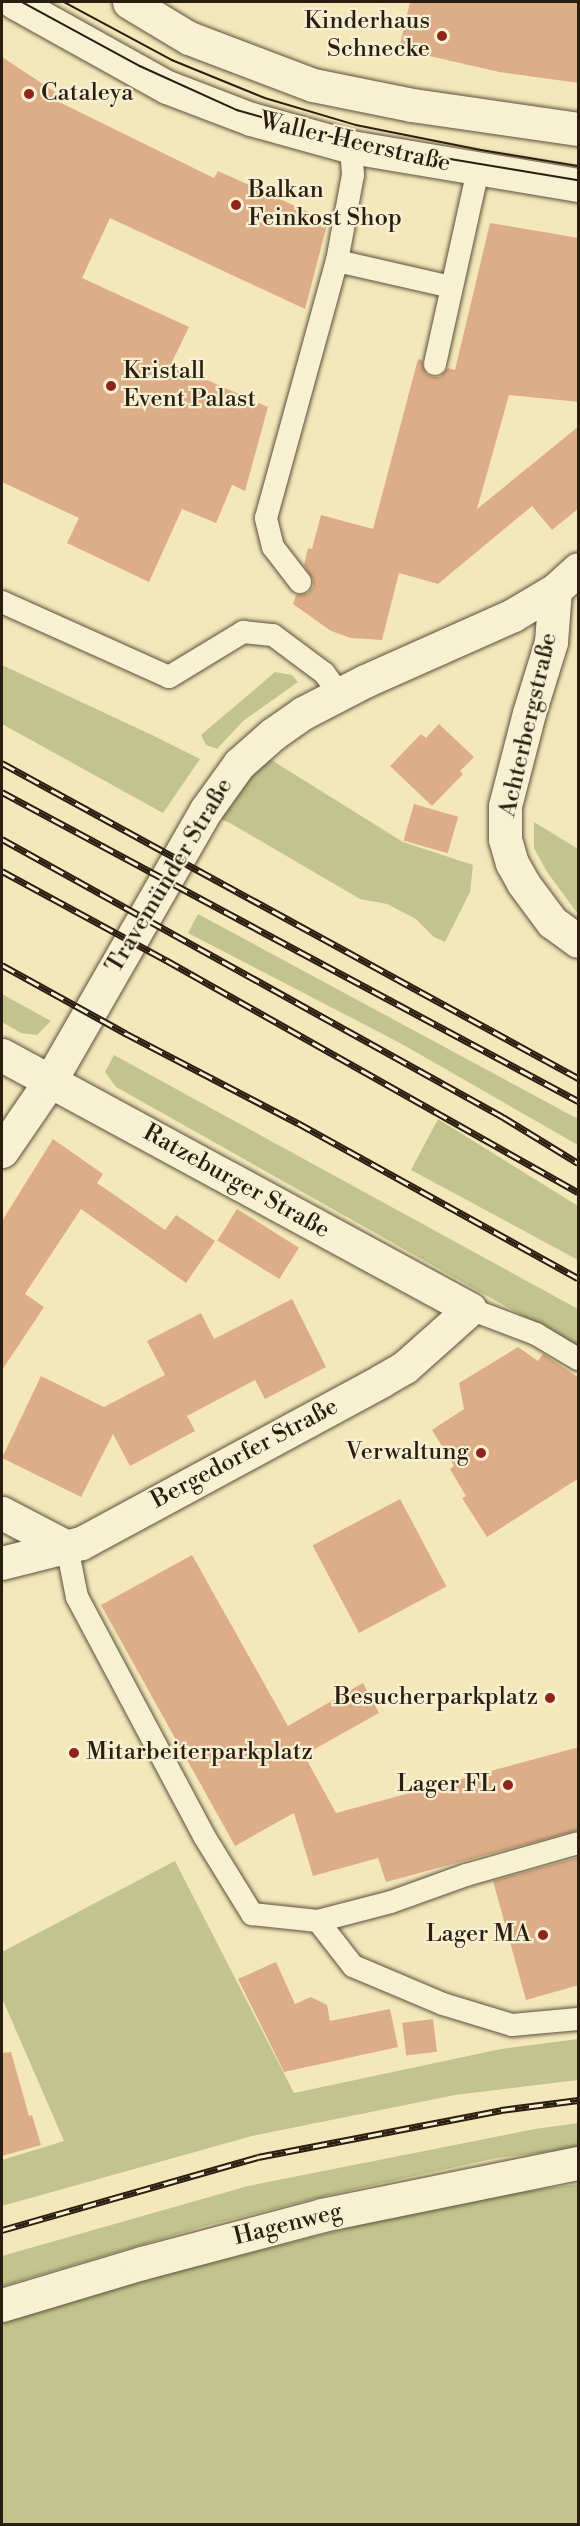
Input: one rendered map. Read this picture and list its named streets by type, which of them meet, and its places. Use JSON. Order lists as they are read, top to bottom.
{
  "streets": {
    "street": [
      "Waller Heerstraße",
      "Achterbergstraße",
      "Travemünder Straße",
      "Ratzeburger Straße",
      "Bergedorfer Straße",
      "Hagenweg"
    ]
  },
  "crossings": [
    ["Achterbergstraße", "Travemünder Straße"],
    ["Travemünder Straße", "Ratzeburger Straße"],
    ["Ratzeburger Straße", "Bergedorfer Straße"]
  ],
  "places": [
    "Kinderhaus Schnecke",
    "Cataleya",
    "Balkan Feinkost Shop",
    "Kristall Event Palast",
    "Verwaltung",
    "Besucherparkplatz",
    "Mitarbeiterparkplatz",
    "Lager FL",
    "Lager MA"
  ]
}
